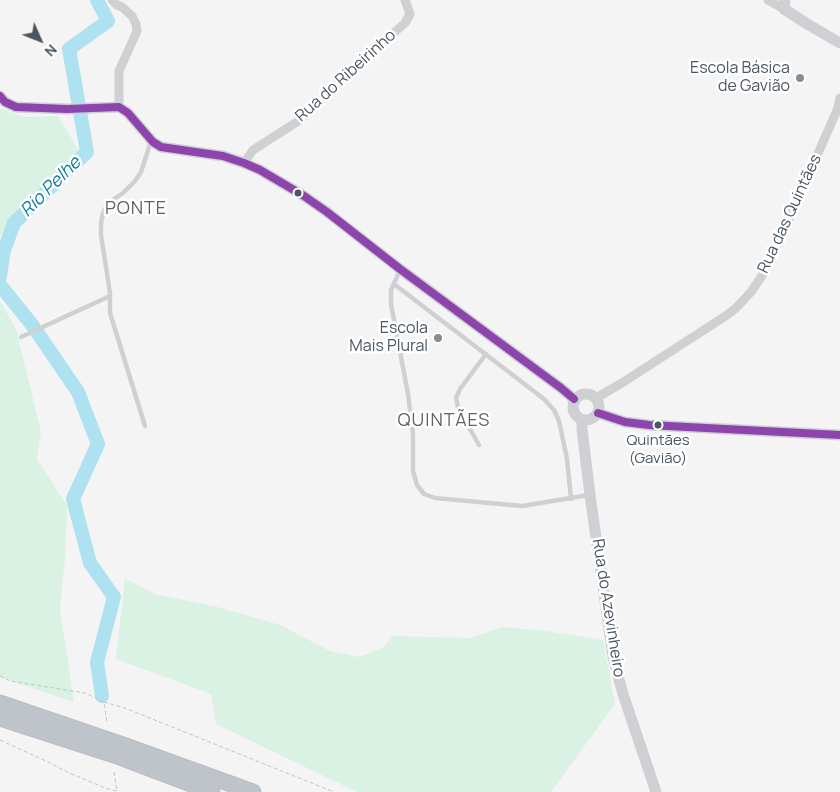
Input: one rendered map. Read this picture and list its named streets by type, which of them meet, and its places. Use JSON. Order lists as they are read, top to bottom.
{
  "streets": {
    "street": ["Rua do Ribeirinho", "Rua das Quintães", "Rua do Azevinheiro"]
  },
  "crossings": [
    ["Rua das Quintães", "Rua do Azevinheiro"]
  ],
  "districts": ["PONTE", "QUINTÃES"],
  "water": ["Rio Pelhe"],
  "places": ["Escola Básica de Gavião", "Escola Mais Plural", "Quintães (Gavião)"],
  "north": "bottom right"
}
